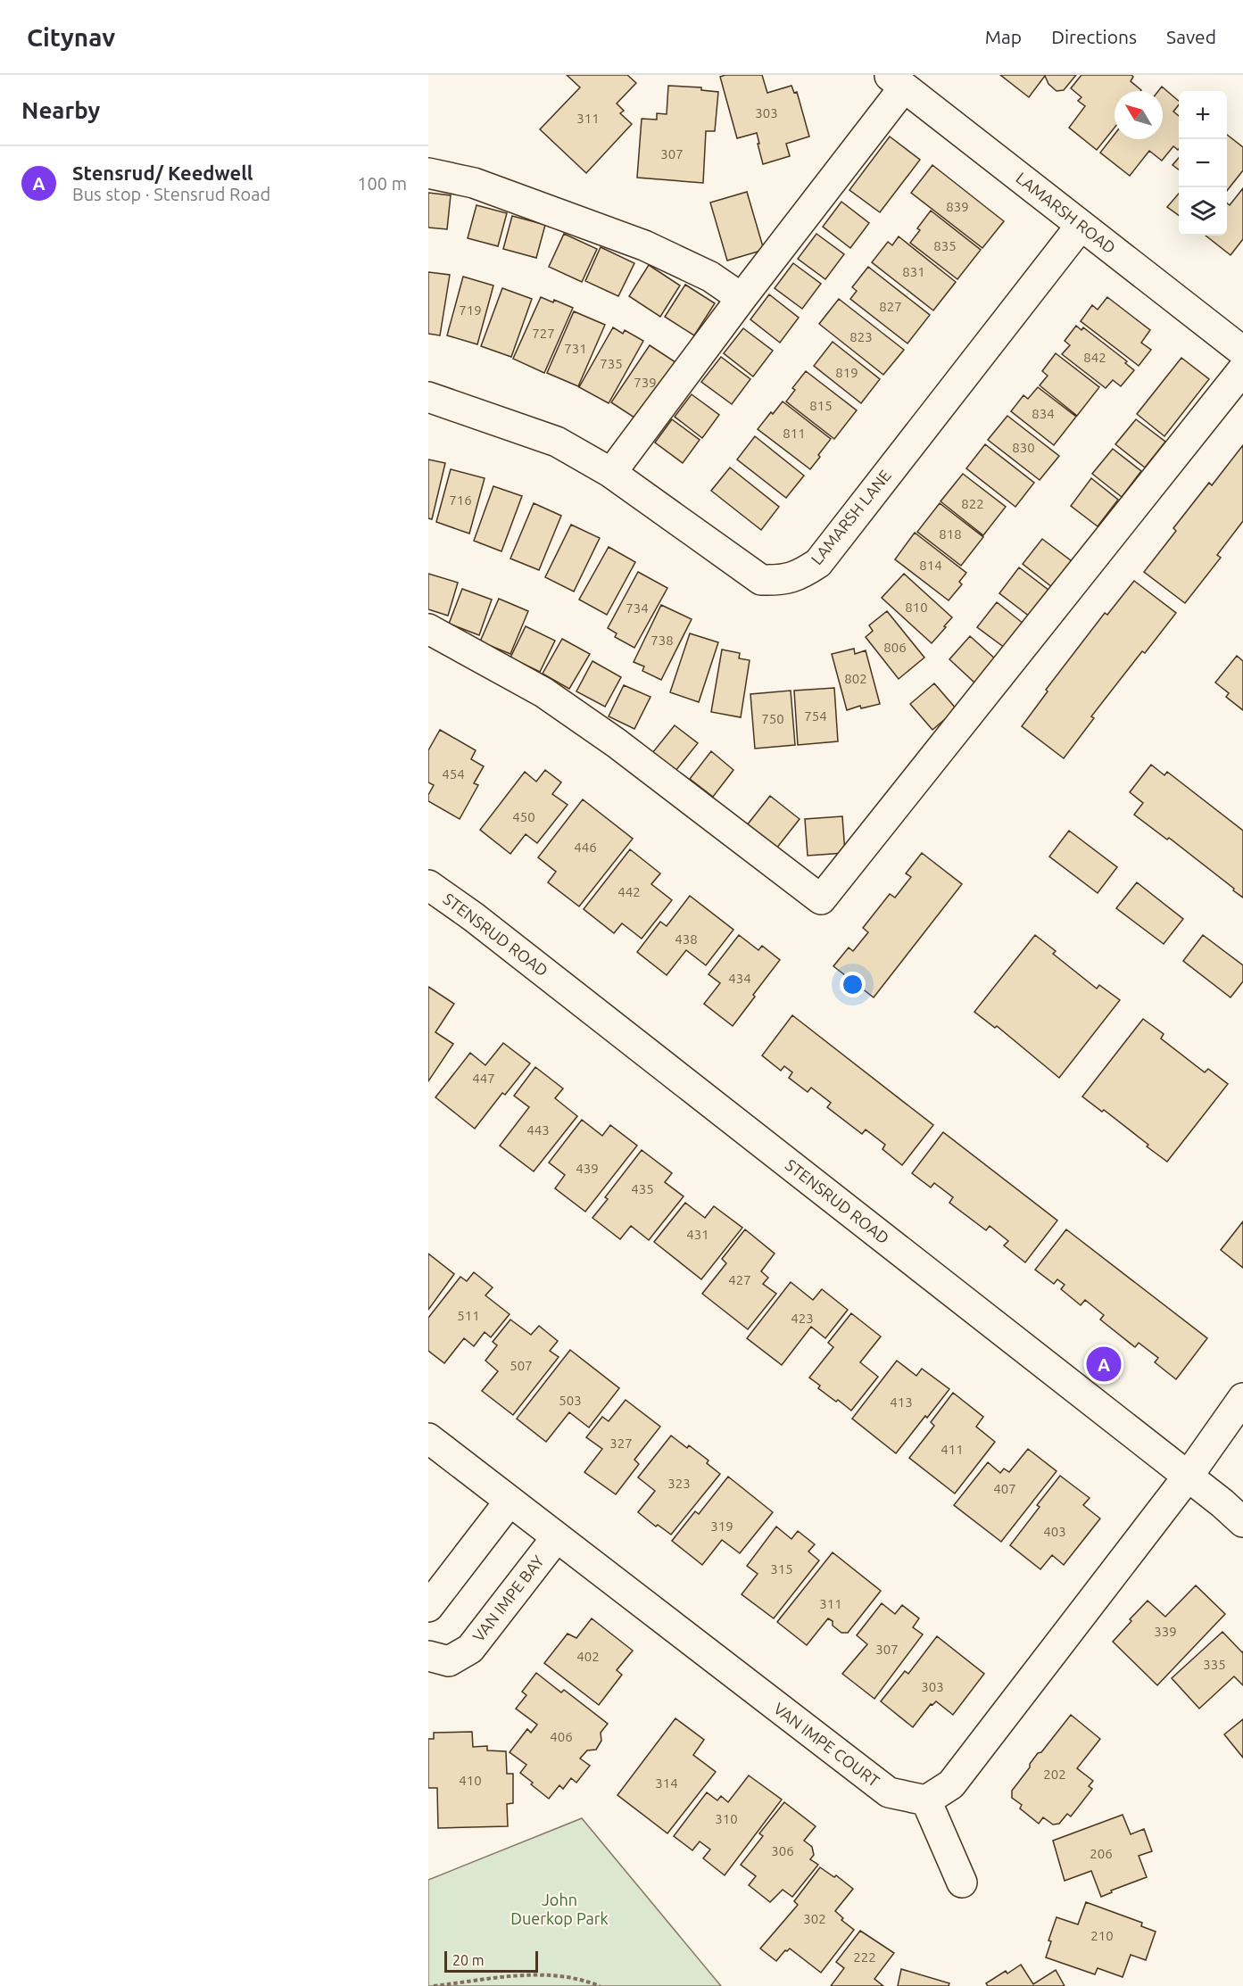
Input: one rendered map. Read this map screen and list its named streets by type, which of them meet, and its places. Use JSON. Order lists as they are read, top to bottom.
{
  "streets": {
    "street": [
      "LAMARSH ROAD",
      "LAMARSH LANE",
      "STENSRUD ROAD",
      "VAN IMPE BAY",
      "VAN IMPE COURT"
    ]
  },
  "crossings": [
    ["LAMARSH ROAD", "LAMARSH LANE"],
    ["VAN IMPE BAY", "VAN IMPE COURT"]
  ],
  "parks": ["John Duerkop Park"],
  "house_numbers": [
    "303",
    "311",
    "307",
    "839",
    "835",
    "831",
    "827",
    "719",
    "727",
    "823",
    "731",
    "842",
    "735",
    "819",
    "739",
    "815",
    "834",
    "811",
    "830",
    "716",
    "822",
    "818",
    "814",
    "810",
    "734",
    "738",
    "806",
    "802",
    "754",
    "750",
    "454",
    "450",
    "446",
    "442",
    "438",
    "434",
    "447",
    "443",
    "439",
    "435",
    "431",
    "427",
    "511",
    "423",
    "507",
    "503",
    "413",
    "327",
    "411",
    "323",
    "407",
    "319",
    "403",
    "315",
    "311",
    "339",
    "307",
    "402",
    "335",
    "303",
    "406",
    "202",
    "410",
    "314",
    "310",
    "306",
    "206",
    "302",
    "210",
    "222"
  ],
  "scale_bar": "20 m",
  "north": "top left",
  "page": {
    "header": "Citynav",
    "nav": ["Map", "Directions", "Saved"],
    "heading": "Nearby",
    "map_buttons": ["+", "−"],
    "list": [
      {
        "mark": "A",
        "name": "Stensrud/ Keedwell",
        "note": "Bus stop · Stensrud Road",
        "value": "100 m"
      }
    ],
    "pins": "A",
    "scale": "20 m"
  }
}
